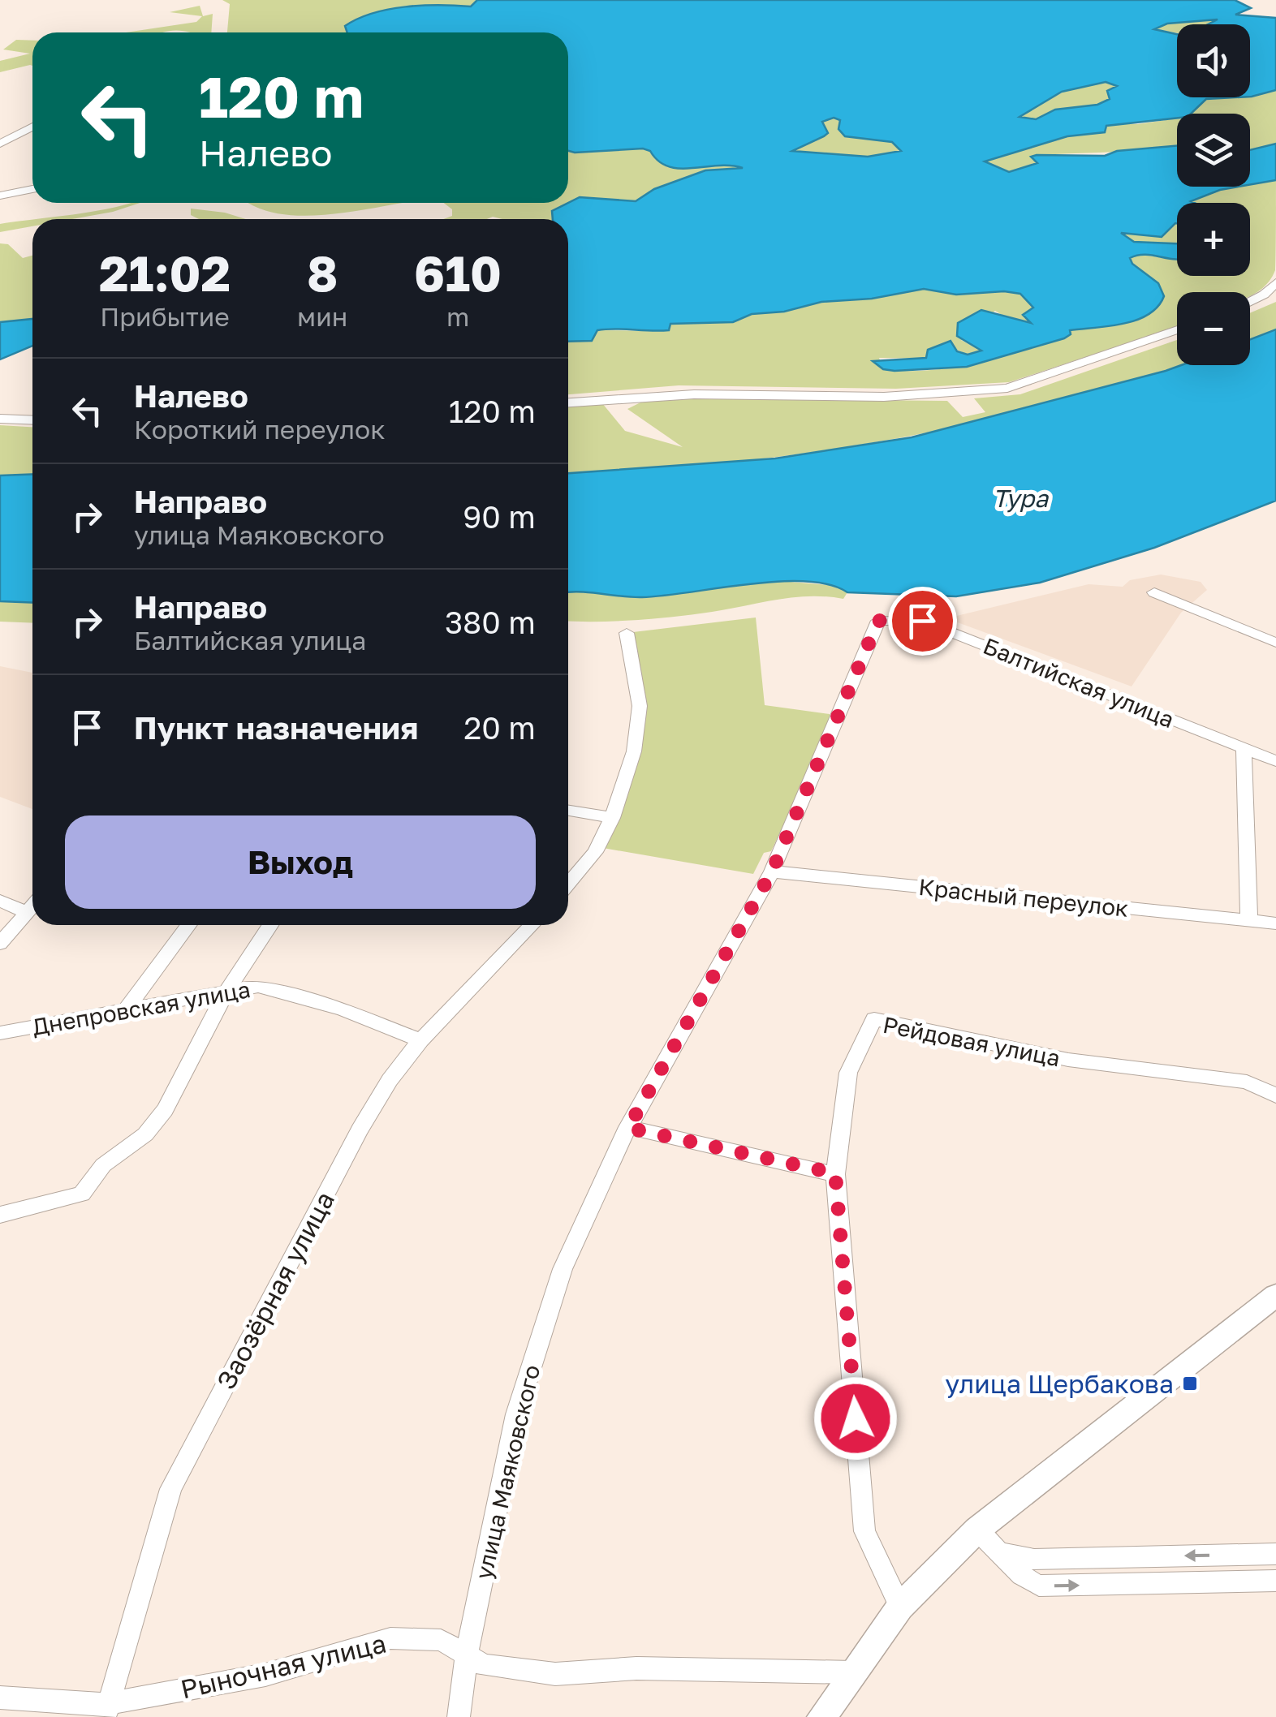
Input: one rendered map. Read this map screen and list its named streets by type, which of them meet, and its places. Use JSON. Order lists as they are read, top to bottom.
{
  "streets": {
    "street": [
      "Балтийская улица",
      "Красный переулок",
      "Днепровская улица",
      "Рейдовая улица",
      "Заозёрная улица",
      "улица Маяковского",
      "Рыночная улица"
    ]
  },
  "crossings": [
    ["Балтийская улица", "улица Маяковского"],
    ["Красный переулок", "улица Маяковского"],
    ["Днепровская улица", "Заозёрная улица"],
    ["Заозёрная улица", "Рыночная улица"],
    ["улица Маяковского", "Рыночная улица"]
  ],
  "water": ["Тура"],
  "places": {
    "transit": ["улица Щербакова"]
  },
  "page": {
    "map_buttons": ["+", "−"],
    "turn": ["120 m", "Налево"],
    "eta": [
      "21:02",
      "Прибытие",
      "8",
      "мин",
      "610",
      "m"
    ],
    "list": [
      {
        "name": "Налево",
        "note": "Короткий переулок",
        "value": "120 m"
      },
      {
        "name": "Направо",
        "note": "улица Маяковского",
        "value": "90 m"
      },
      {
        "name": "Направо",
        "note": "Балтийская улица",
        "value": "380 m"
      },
      {
        "name": "Пункт назначения",
        "value": "20 m"
      }
    ],
    "buttons": "Выход"
  }
}
